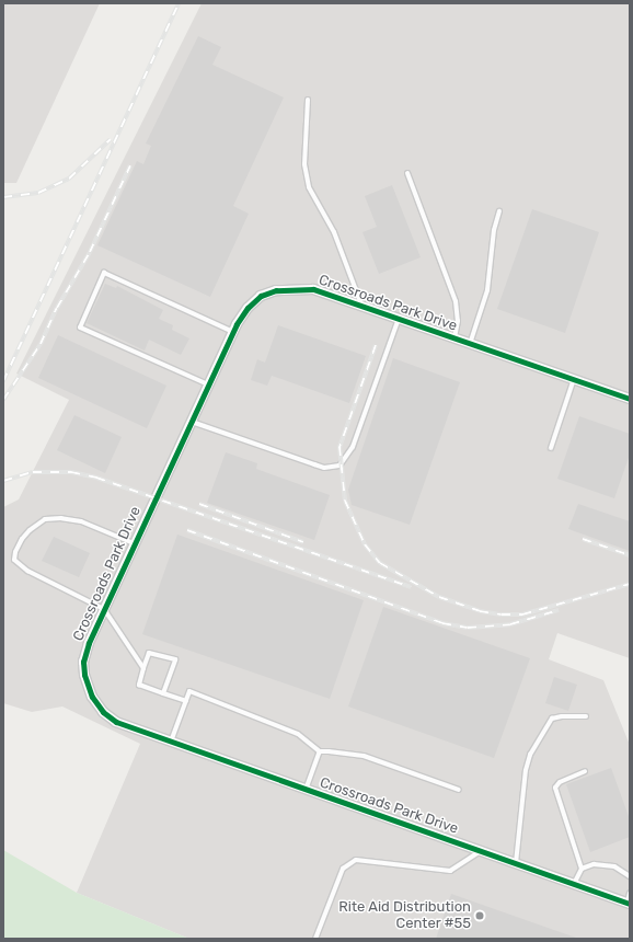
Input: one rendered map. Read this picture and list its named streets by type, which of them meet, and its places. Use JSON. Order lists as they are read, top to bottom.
{
  "streets": {
    "street": ["Crossroads Park Drive"]
  },
  "places": ["Rite Aid Distribution Center #55"]
}
